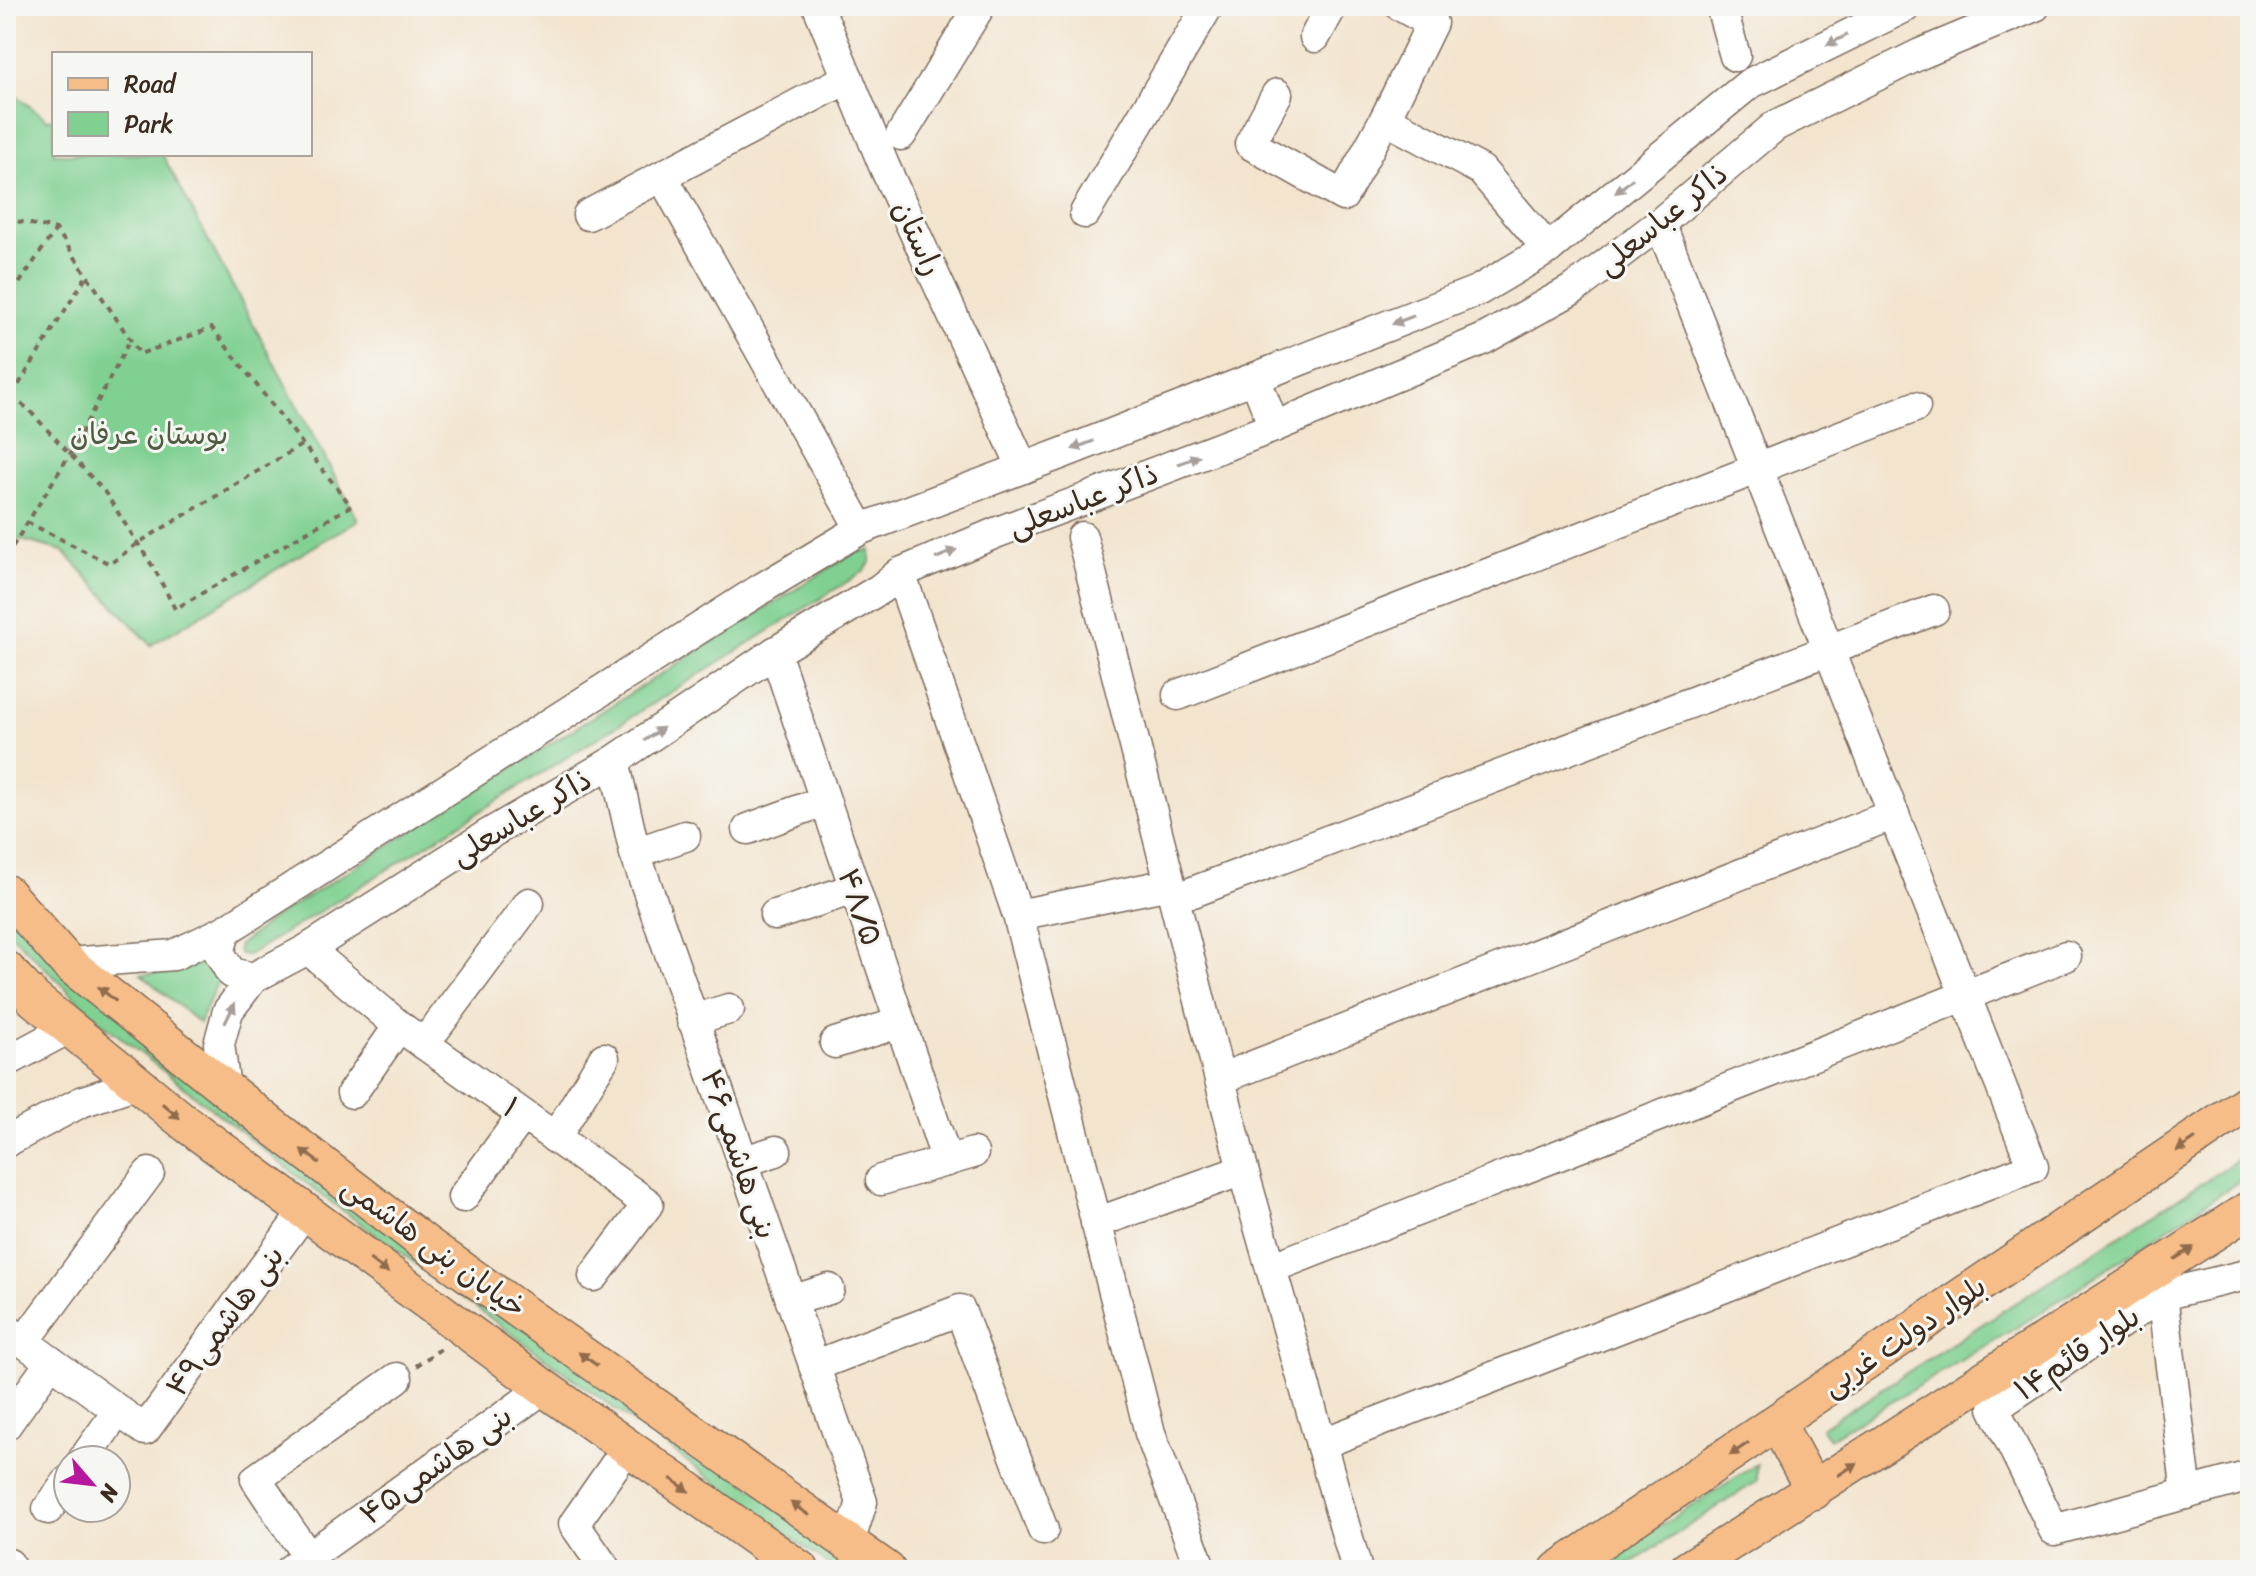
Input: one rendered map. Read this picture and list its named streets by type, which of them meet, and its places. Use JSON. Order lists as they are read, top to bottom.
{
  "streets": {
    "main road": ["خیابان بنی هاشمی", "بلوار دولت غربی"],
    "street": [
      "ذاکر عباسعلی",
      "راستان",
      "۴۸/۵",
      "۱",
      "بنی هاشمی۴۶",
      "بنی هاشمی۴۹",
      "بلوار قائم۱۴",
      "بنی هاشمی۴۵"
    ]
  },
  "crossings": [
    ["ذاکر عباسعلی", "راستان"],
    ["ذاکر عباسعلی", "۴۸/۵"],
    ["ذاکر عباسعلی", "۱"],
    ["ذاکر عباسعلی", "بنی هاشمی۴۶"],
    ["ذاکر عباسعلی", "خیابان بنی هاشمی"],
    ["بنی هاشمی۴۶", "خیابان بنی هاشمی"],
    ["خیابان بنی هاشمی", "بنی هاشمی۴۹"],
    ["خیابان بنی هاشمی", "بنی هاشمی۴۵"]
  ],
  "parks": ["بوستان عرفان"],
  "legend": ["Road", "Park"],
  "north": "bottom right"
}
